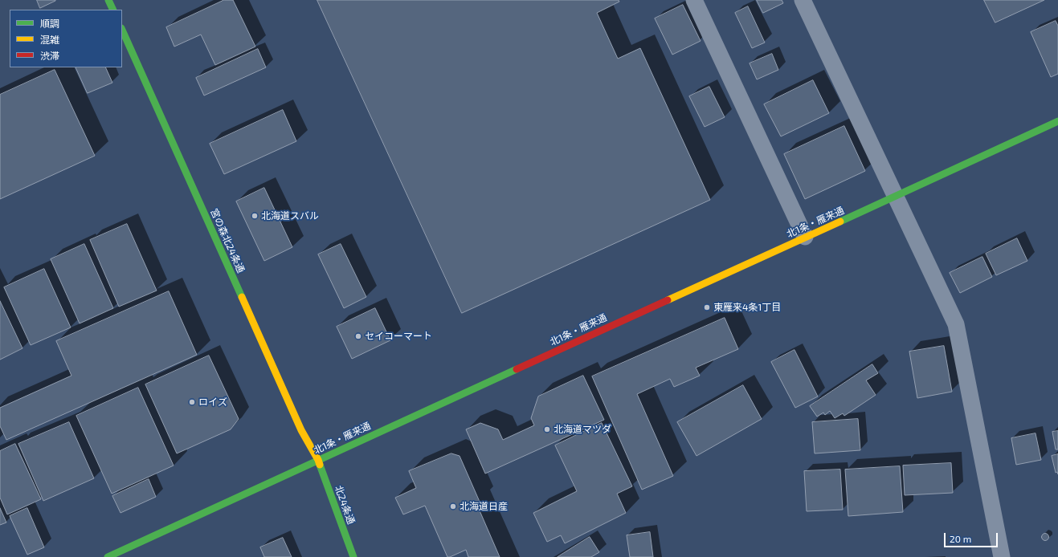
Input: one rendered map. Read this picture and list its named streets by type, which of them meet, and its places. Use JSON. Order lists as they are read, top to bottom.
{
  "streets": {
    "main road": ["北1条・雁来通", "宮の森北24条通", "北24条通"]
  },
  "crossings": [
    ["北1条・雁来通", "宮の森北24条通"],
    ["北1条・雁来通", "北24条通"],
    ["宮の森北24条通", "北24条通"]
  ],
  "places": [
    "北海道スバル",
    "東雁来4条1丁目",
    "セイコーマート",
    "ロイズ",
    "北海道マツダ",
    "北海道日産"
  ],
  "legend": ["順調", "混雑", "渋滞"],
  "scale_bar": "20 m"
}
